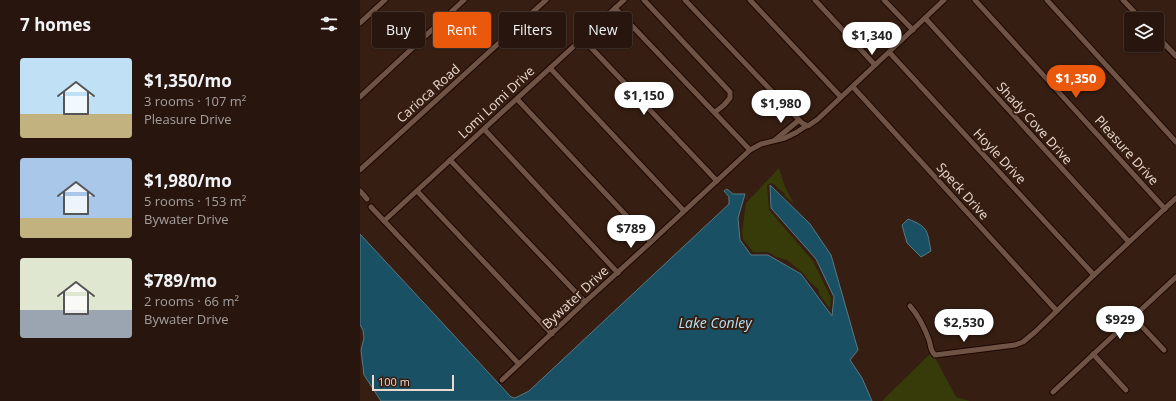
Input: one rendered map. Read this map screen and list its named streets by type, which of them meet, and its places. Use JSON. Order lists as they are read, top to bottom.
{
  "streets": {
    "street": [
      "Carioca Road",
      "Lomi Lomi Drive",
      "Shady Cove Drive",
      "Pleasure Drive",
      "Hoyle Drive",
      "Speck Drive",
      "Bywater Drive"
    ]
  },
  "crossings": [
    ["Shady Cove Drive", "Bywater Drive"],
    ["Hoyle Drive", "Bywater Drive"],
    ["Speck Drive", "Bywater Drive"]
  ],
  "water": ["Lake Conley"],
  "scale_bar": "100 m",
  "page": {
    "heading": "7 homes",
    "chip": [
      "Buy",
      "Rent",
      "Filters",
      "New"
    ],
    "price": [
      "$1,340",
      "$1,350",
      "$1,150",
      "$1,980",
      "$789",
      "$929",
      "$2,530"
    ],
    "list": [
      {
        "name": "$1,350/mo",
        "note": "3 rooms · 107 m² · Pleasure Drive"
      },
      {
        "name": "$1,980/mo",
        "note": "5 rooms · 153 m² · Bywater Drive"
      },
      {
        "name": "$789/mo",
        "note": "2 rooms · 66 m² · Bywater Drive"
      }
    ],
    "scale": "100 m"
  }
}
